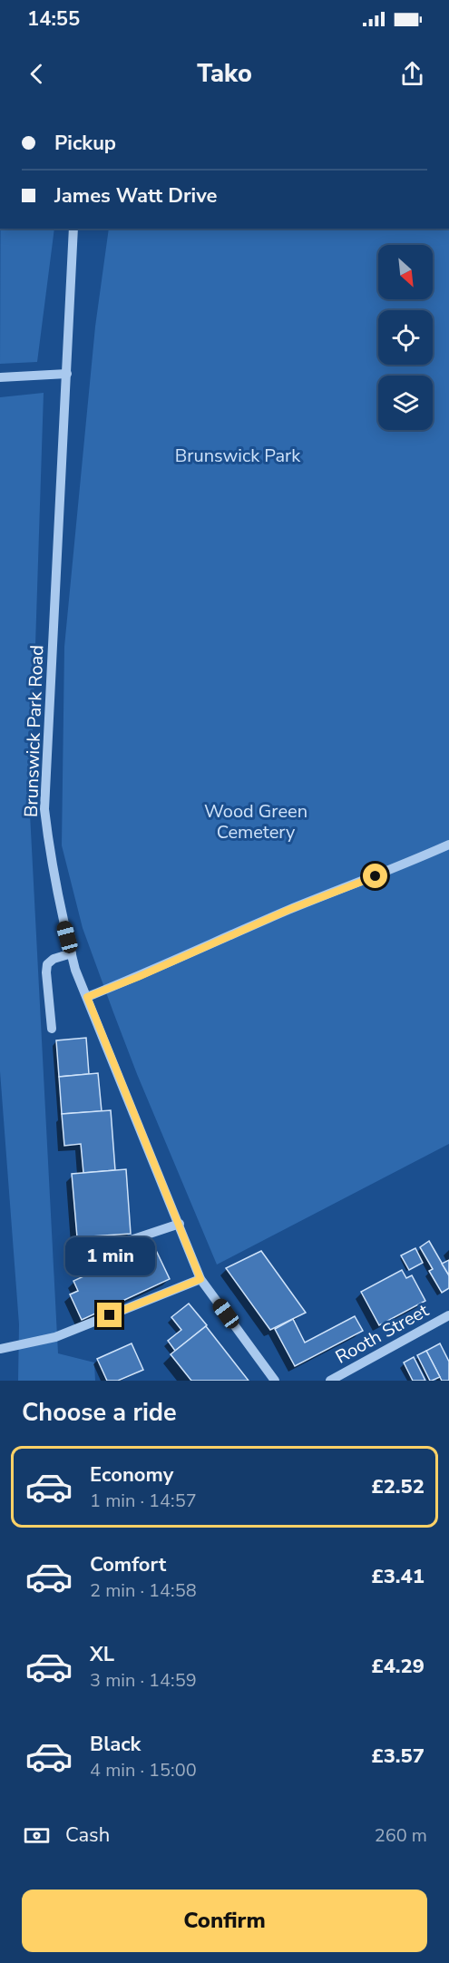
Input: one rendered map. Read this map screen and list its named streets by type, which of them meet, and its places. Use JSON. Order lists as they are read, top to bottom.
{
  "streets": {
    "street": ["Brunswick Park Road", "Rooth Street"]
  },
  "parks": ["Brunswick Park", "Wood Green Cemetery"],
  "north": "bottom right",
  "page": {
    "status": "14:55",
    "header": "Tako",
    "banner": ["Pickup", "James Watt Drive"],
    "bubble": "1 min",
    "heading": "Choose a ride",
    "list": [
      {
        "name": "Economy",
        "note": "1 min · 14:57",
        "value": "£2.52"
      },
      {
        "name": "Comfort",
        "note": "2 min · 14:58",
        "value": "£3.41"
      },
      {
        "name": "XL",
        "note": "3 min · 14:59",
        "value": "£4.29"
      },
      {
        "name": "Black",
        "note": "4 min · 15:00",
        "value": "£3.57"
      }
    ],
    "pay": ["Cash", "260 m"],
    "buttons": "Confirm"
  }
}
